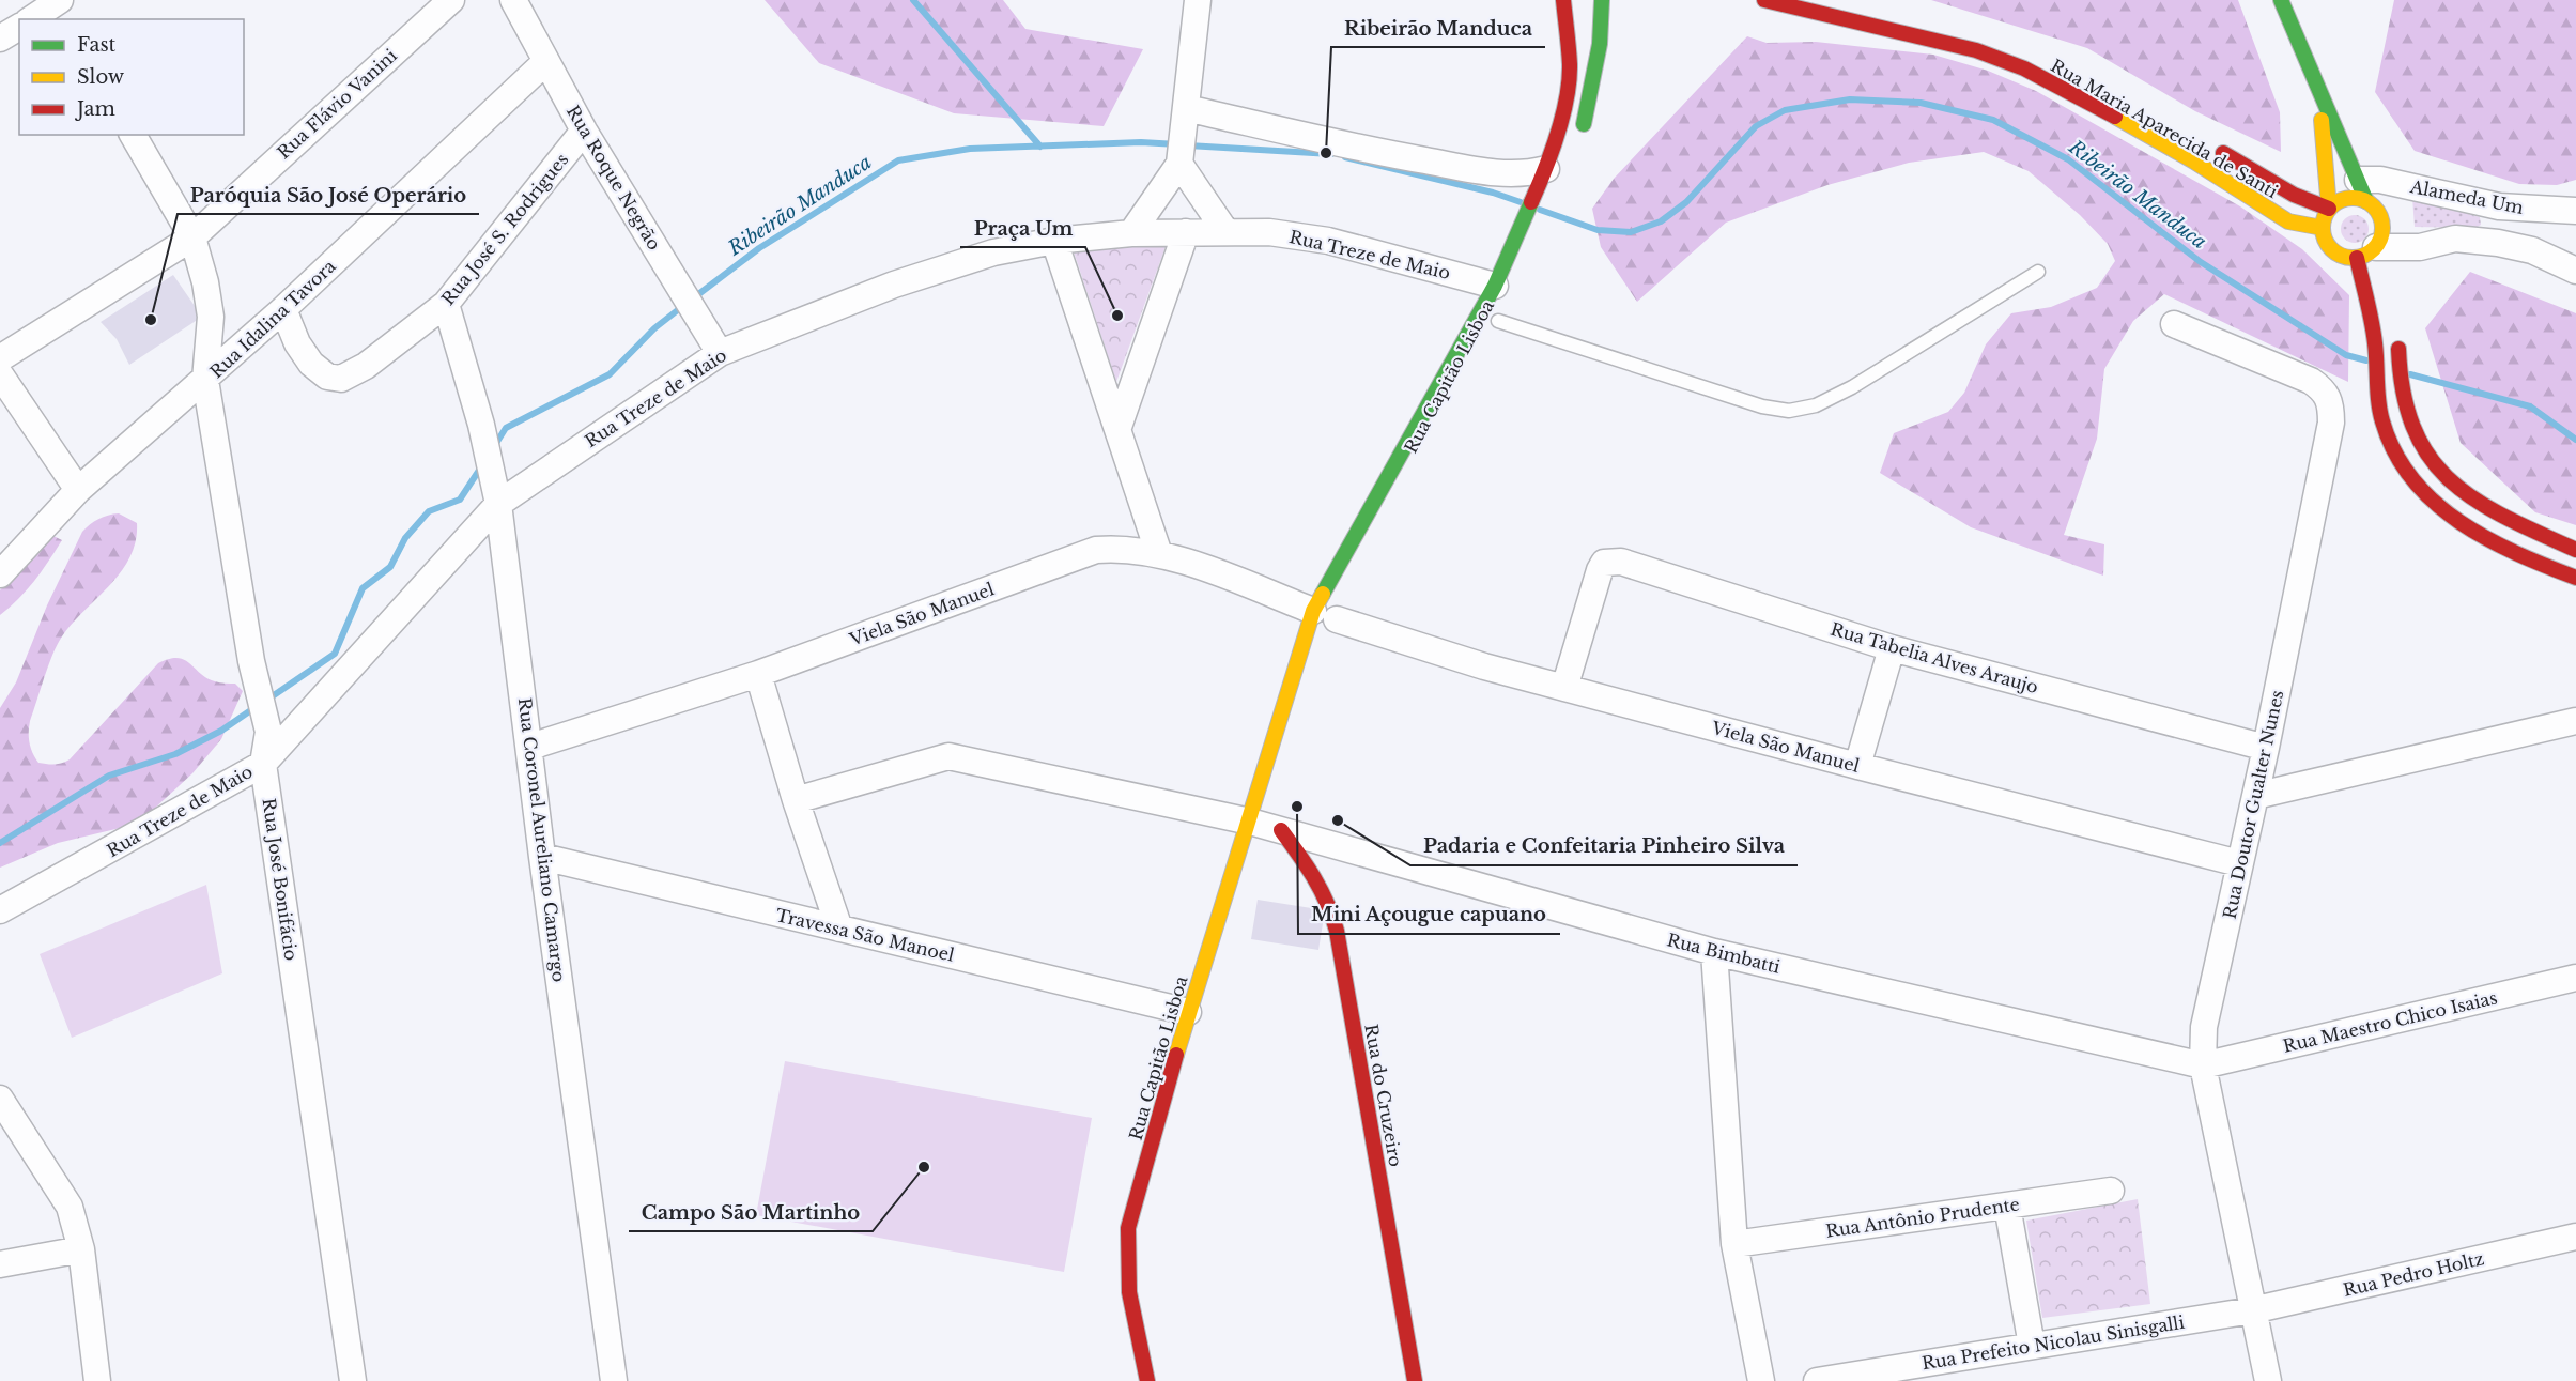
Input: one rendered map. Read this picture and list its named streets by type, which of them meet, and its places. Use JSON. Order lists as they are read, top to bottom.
{
  "streets": {
    "street": [
      "Rua Flávio Vanini",
      "Rua Maria Aparecida de Santi",
      "Rua Roque Negrão",
      "Alameda Um",
      "Rua José S. Rodrigues",
      "Rua Treze de Maio",
      "Rua Idalina Tavora",
      "Rua Capitão Lisboa",
      "Viela São Manuel",
      "Rua Tabelia Alves Araujo",
      "Rua Doutor Gualter Nunes",
      "Rua Coronel Aureliano Camargo",
      "Rua José Bonifácio",
      "Travessa São Manoel",
      "Rua Bimbatti",
      "Rua Maestro Chico Isaias",
      "Rua do Cruzeiro",
      "Rua Antônio Prudente",
      "Rua Pedro Holtz",
      "Rua Prefeito Nicolau Sinisgalli"
    ]
  },
  "crossings": [
    ["Rua Flávio Vanini", "Rua José Bonifácio"],
    ["Rua Maria Aparecida de Santi", "Alameda Um"],
    ["Rua Roque Negrão", "Rua José S. Rodrigues"],
    ["Rua Roque Negrão", "Rua Treze de Maio"],
    ["Rua Roque Negrão", "Rua Idalina Tavora"],
    ["Rua José S. Rodrigues", "Rua Idalina Tavora"],
    ["Rua José S. Rodrigues", "Rua Coronel Aureliano Camargo"],
    ["Rua Treze de Maio", "Rua Capitão Lisboa"],
    ["Rua Treze de Maio", "Rua Coronel Aureliano Camargo"],
    ["Rua Treze de Maio", "Rua José Bonifácio"],
    ["Rua Idalina Tavora", "Rua José Bonifácio"],
    ["Rua Capitão Lisboa", "Viela São Manuel"],
    ["Rua Capitão Lisboa", "Travessa São Manoel"],
    ["Rua Capitão Lisboa", "Rua Bimbatti"],
    ["Viela São Manuel", "Rua Tabelia Alves Araujo"],
    ["Viela São Manuel", "Rua Doutor Gualter Nunes"],
    ["Viela São Manuel", "Rua Coronel Aureliano Camargo"],
    ["Rua Tabelia Alves Araujo", "Rua Doutor Gualter Nunes"],
    ["Rua Doutor Gualter Nunes", "Rua Bimbatti"],
    ["Rua Doutor Gualter Nunes", "Rua Maestro Chico Isaias"],
    ["Rua Doutor Gualter Nunes", "Rua Pedro Holtz"],
    ["Rua Doutor Gualter Nunes", "Rua Prefeito Nicolau Sinisgalli"],
    ["Rua Coronel Aureliano Camargo", "Travessa São Manoel"],
    ["Rua Bimbatti", "Rua Maestro Chico Isaias"],
    ["Rua Bimbatti", "Rua do Cruzeiro"],
    ["Rua Pedro Holtz", "Rua Prefeito Nicolau Sinisgalli"]
  ],
  "water": ["Ribeirão Manduca"],
  "places": [
    "Ribeirão Manduca",
    "Praça Um",
    "Paróquia São José Operário",
    "Mini Açougue capuano",
    "Padaria e Confeitaria Pinheiro Silva",
    "Campo São Martinho"
  ],
  "legend": ["Fast", "Slow", "Jam"]
}
